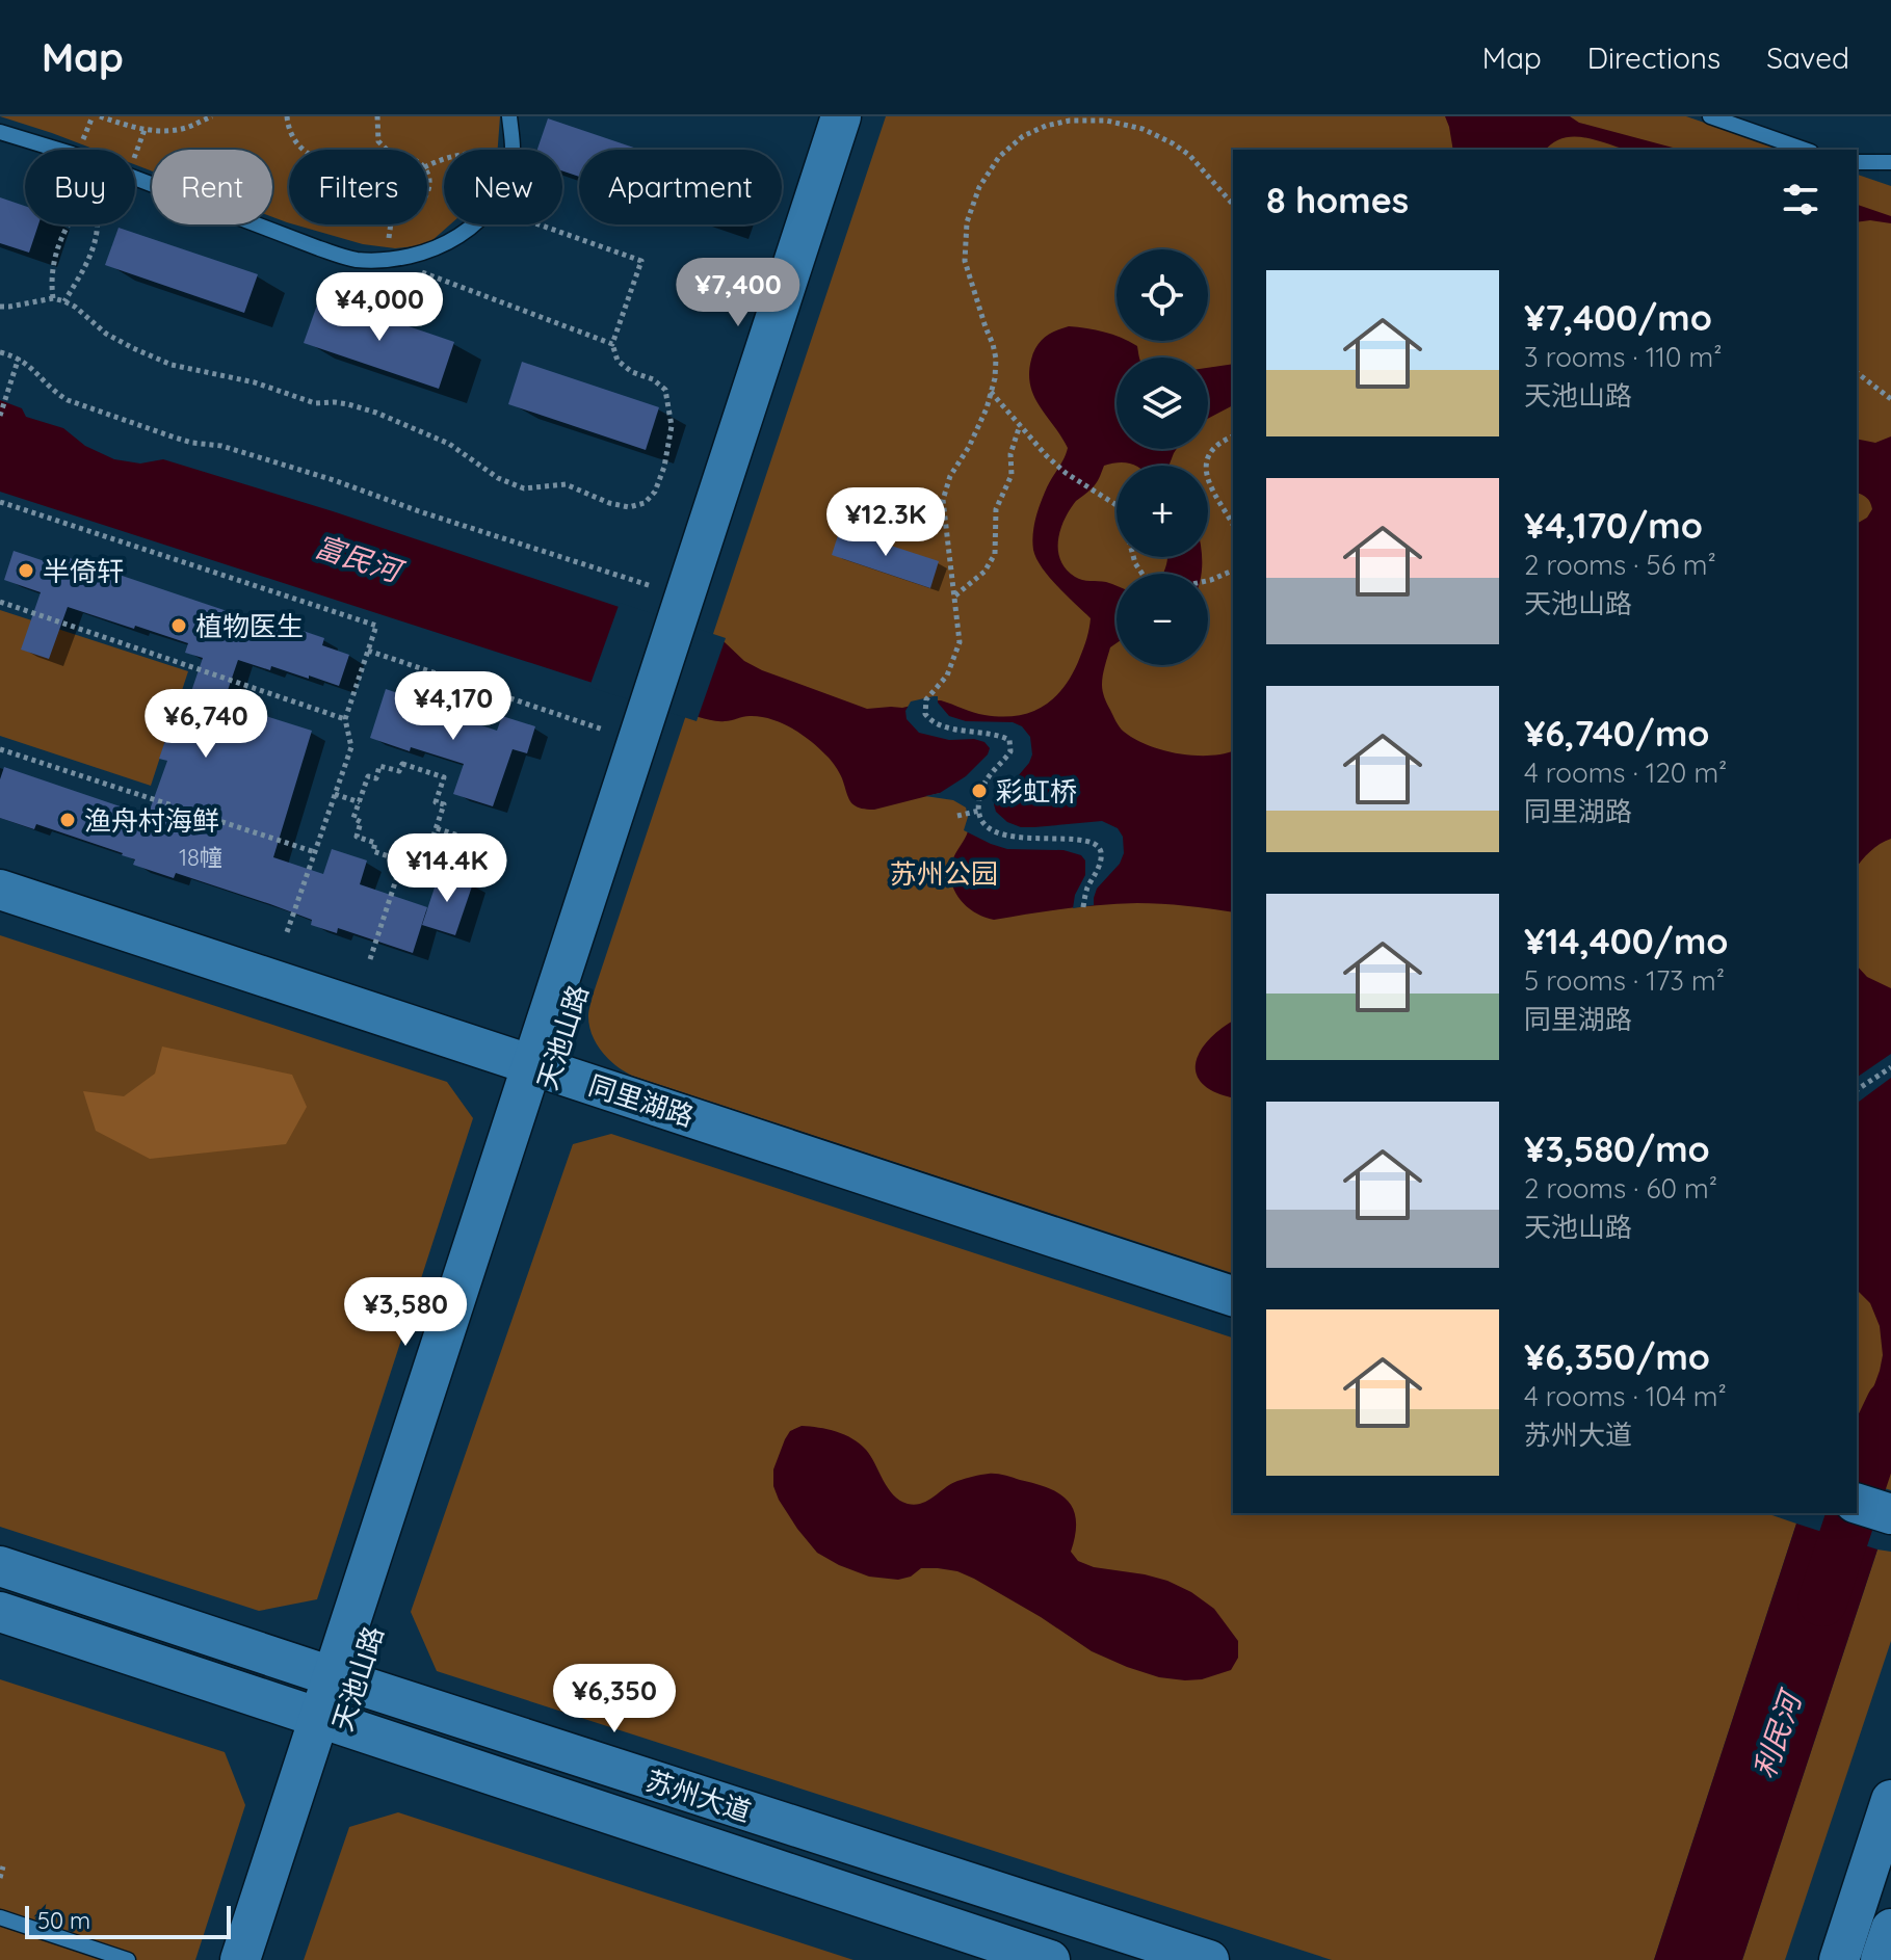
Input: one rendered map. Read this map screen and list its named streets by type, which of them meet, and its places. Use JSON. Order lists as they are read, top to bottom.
{
  "streets": {
    "street": ["天池山路", "同里湖路", "苏州大道"]
  },
  "crossings": [
    ["天池山路", "同里湖路"],
    ["天池山路", "苏州大道"]
  ],
  "water": ["富民河", "利民河"],
  "parks": ["苏州公园"],
  "places": [
    "半倚轩",
    "植物医生",
    "彩虹桥",
    "渔舟村海鲜"
  ],
  "house_numbers": ["18幢"],
  "scale_bar": "50 m",
  "page": {
    "header": "Map",
    "nav": ["Map", "Directions", "Saved"],
    "chip": [
      "Buy",
      "Rent",
      "Filters",
      "New",
      "Apartment"
    ],
    "heading": "8 homes",
    "map_buttons": ["+", "−"],
    "list": [
      {
        "name": "¥7,400/mo",
        "note": "3 rooms · 110 m² · 天池山路"
      },
      {
        "name": "¥4,170/mo",
        "note": "2 rooms · 56 m² · 天池山路"
      },
      {
        "name": "¥6,740/mo",
        "note": "4 rooms · 120 m² · 同里湖路"
      },
      {
        "name": "¥14,400/mo",
        "note": "5 rooms · 173 m² · 同里湖路"
      },
      {
        "name": "¥3,580/mo",
        "note": "2 rooms · 60 m² · 天池山路"
      },
      {
        "name": "¥6,350/mo",
        "note": "4 rooms · 104 m² · 苏州大道"
      }
    ],
    "price": [
      "¥7,400",
      "¥4,000",
      "¥12.3K",
      "¥4,170",
      "¥6,740",
      "¥14.4K",
      "¥3,580",
      "¥6,350"
    ],
    "scale": "50 m"
  }
}
